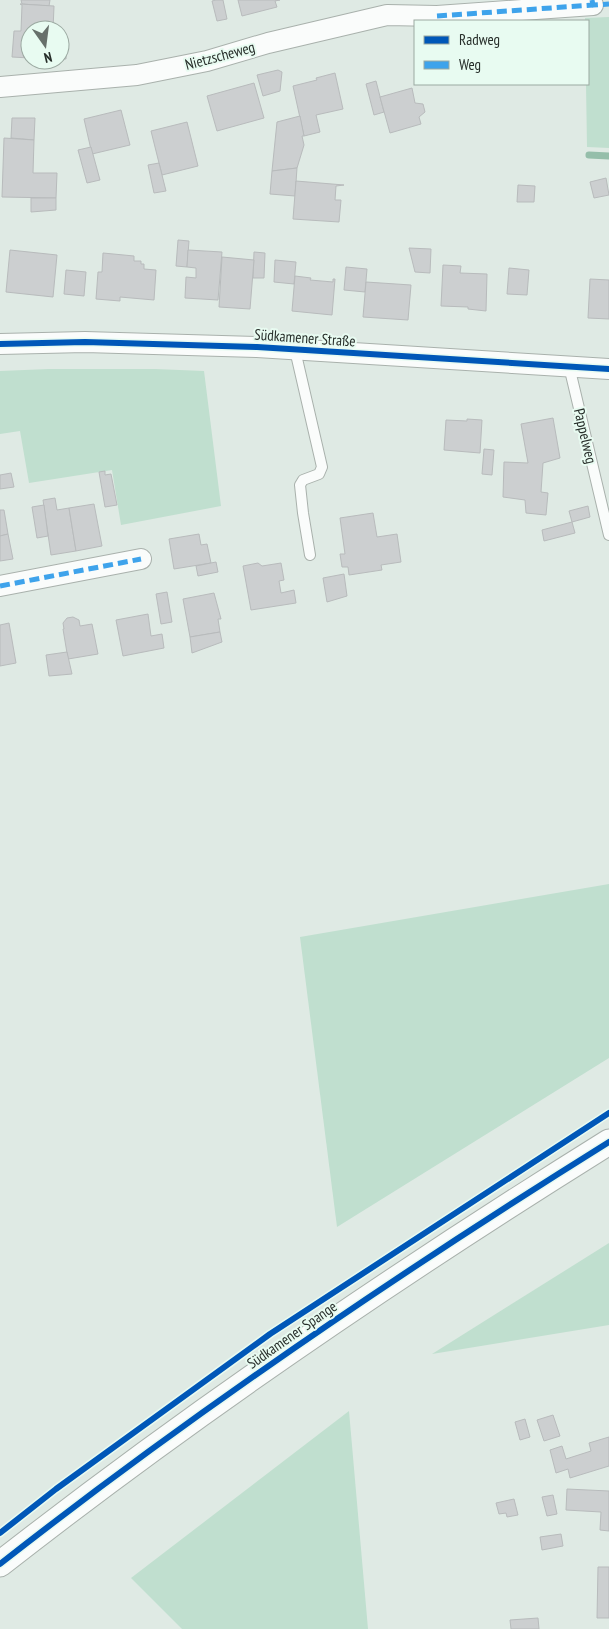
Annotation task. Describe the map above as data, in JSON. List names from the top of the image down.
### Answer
{
  "streets": {
    "street": ["Nietzscheweg", "Südkamener Straße", "Südkamener Spange"],
    "lane": ["Pappelweg"]
  },
  "crossings": [
    ["Südkamener Straße", "Pappelweg"]
  ],
  "legend": ["Radweg", "Weg"],
  "north": "bottom"
}
